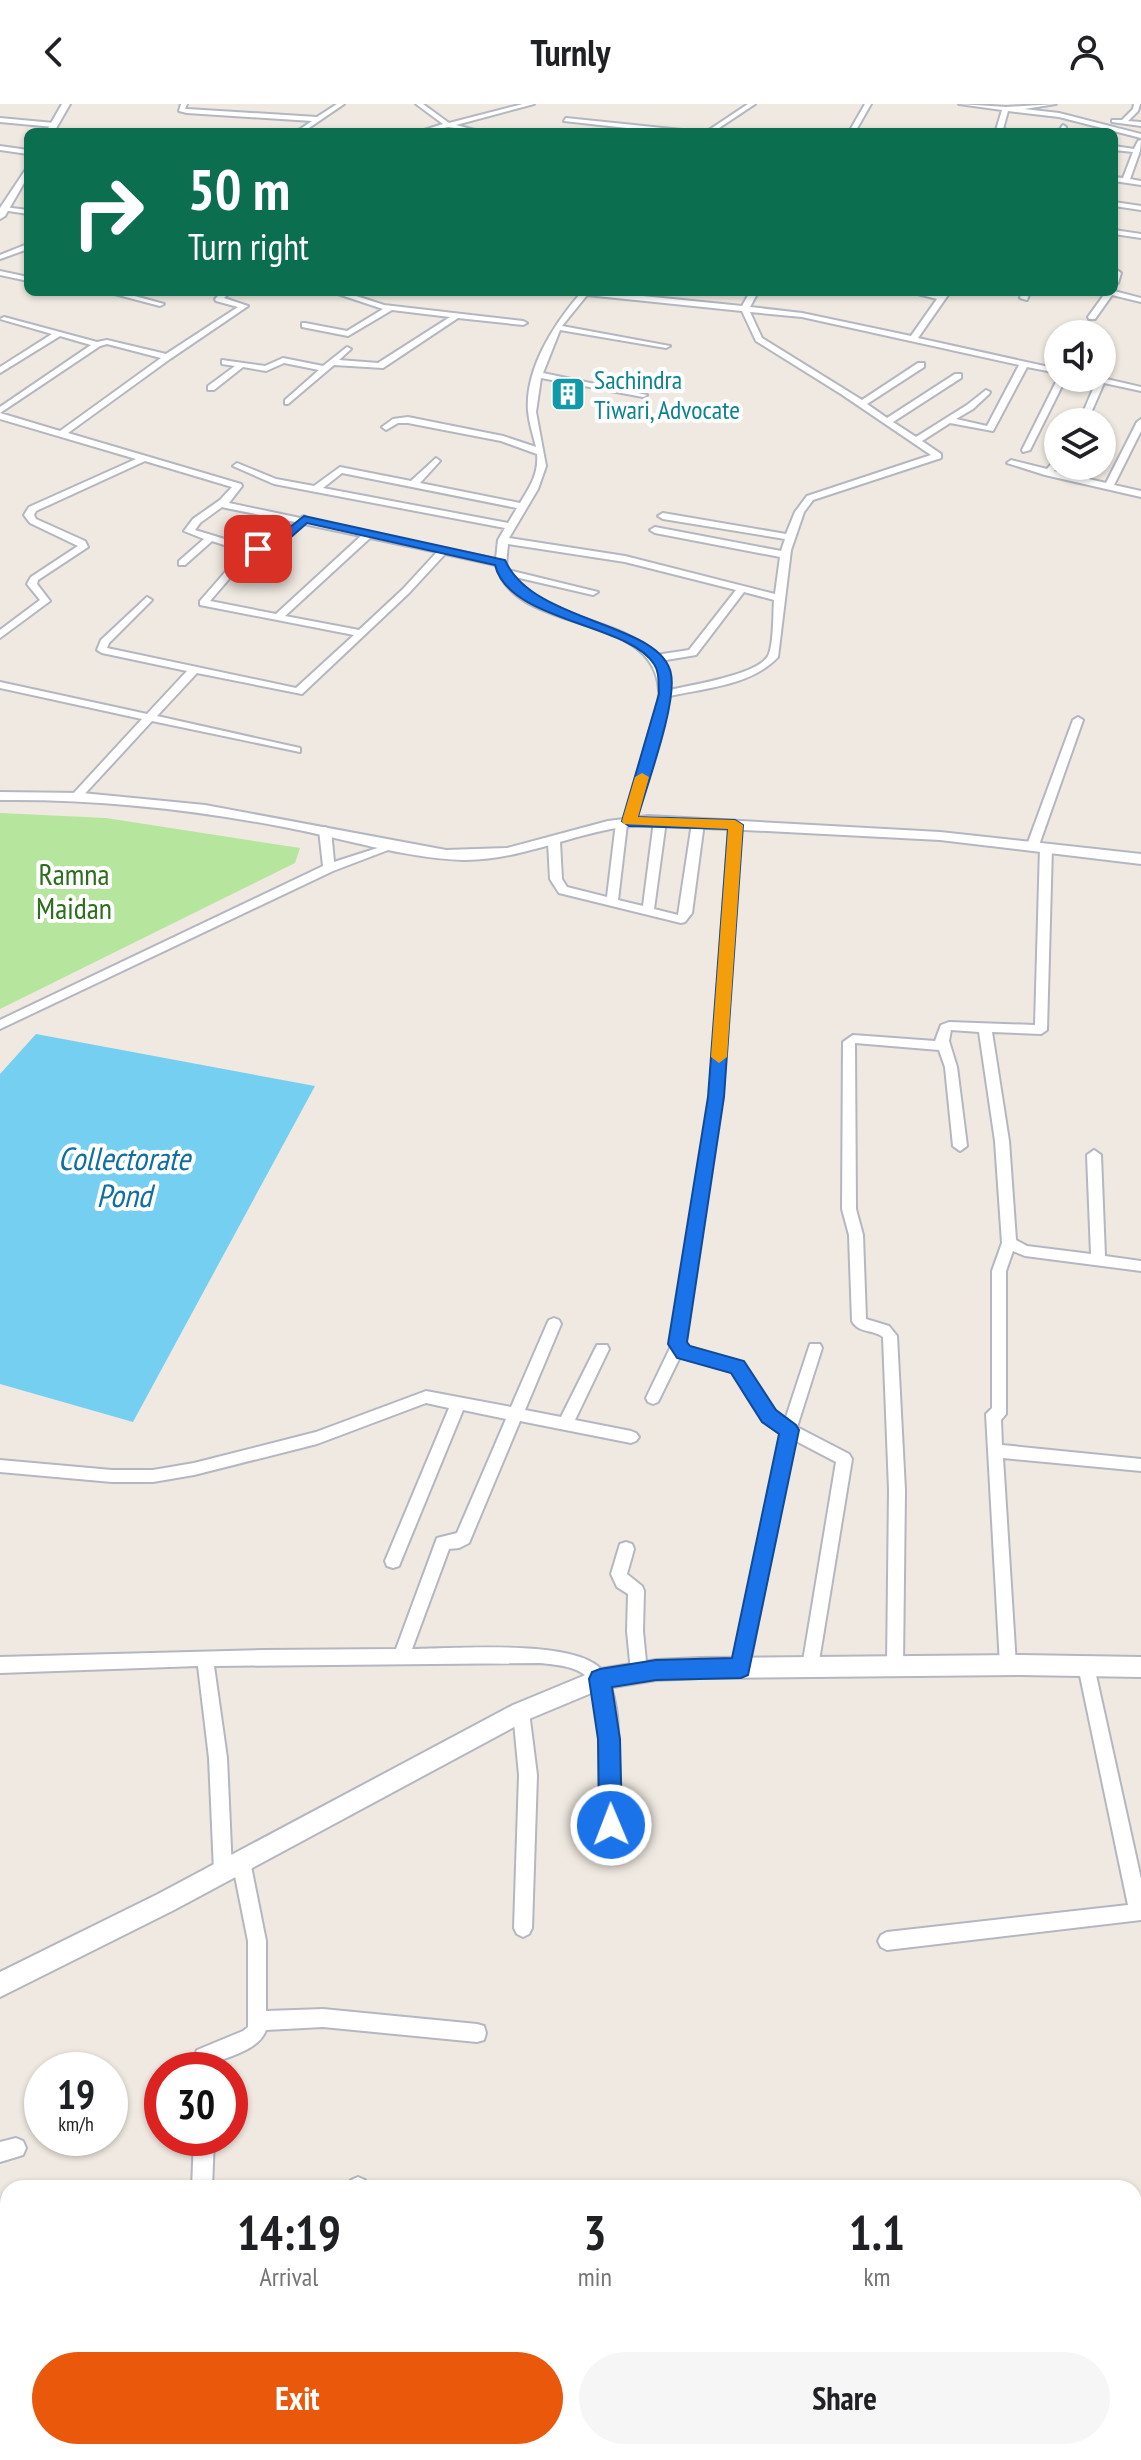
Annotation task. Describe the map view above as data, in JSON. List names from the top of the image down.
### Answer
{
  "water": ["Collectorate Pond"],
  "parks": ["Ramna Maidan"],
  "places": {
    "building": ["Sachindra Tiwari, Advocate"]
  },
  "page": {
    "header": "Turnly",
    "turn": ["50 m", "Turn right"],
    "speed": "19 km/h",
    "limit": "30",
    "eta": [
      "14:19",
      "Arrival",
      "3",
      "min",
      "1.1",
      "km"
    ],
    "buttons": ["Exit", "Share"]
  }
}
